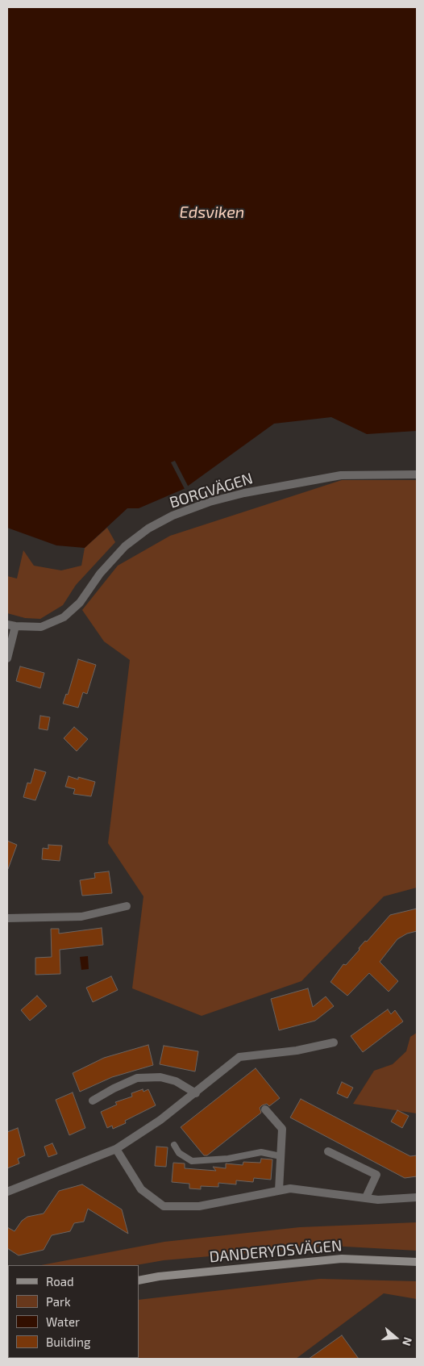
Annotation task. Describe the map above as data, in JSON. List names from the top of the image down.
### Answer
{
  "streets": {
    "main road": ["DANDERYDSVÄGEN"],
    "street": ["BORGVÄGEN"]
  },
  "water": ["Edsviken"],
  "legend": [
    "Road",
    "Park",
    "Water",
    "Building"
  ],
  "north": "right"
}
